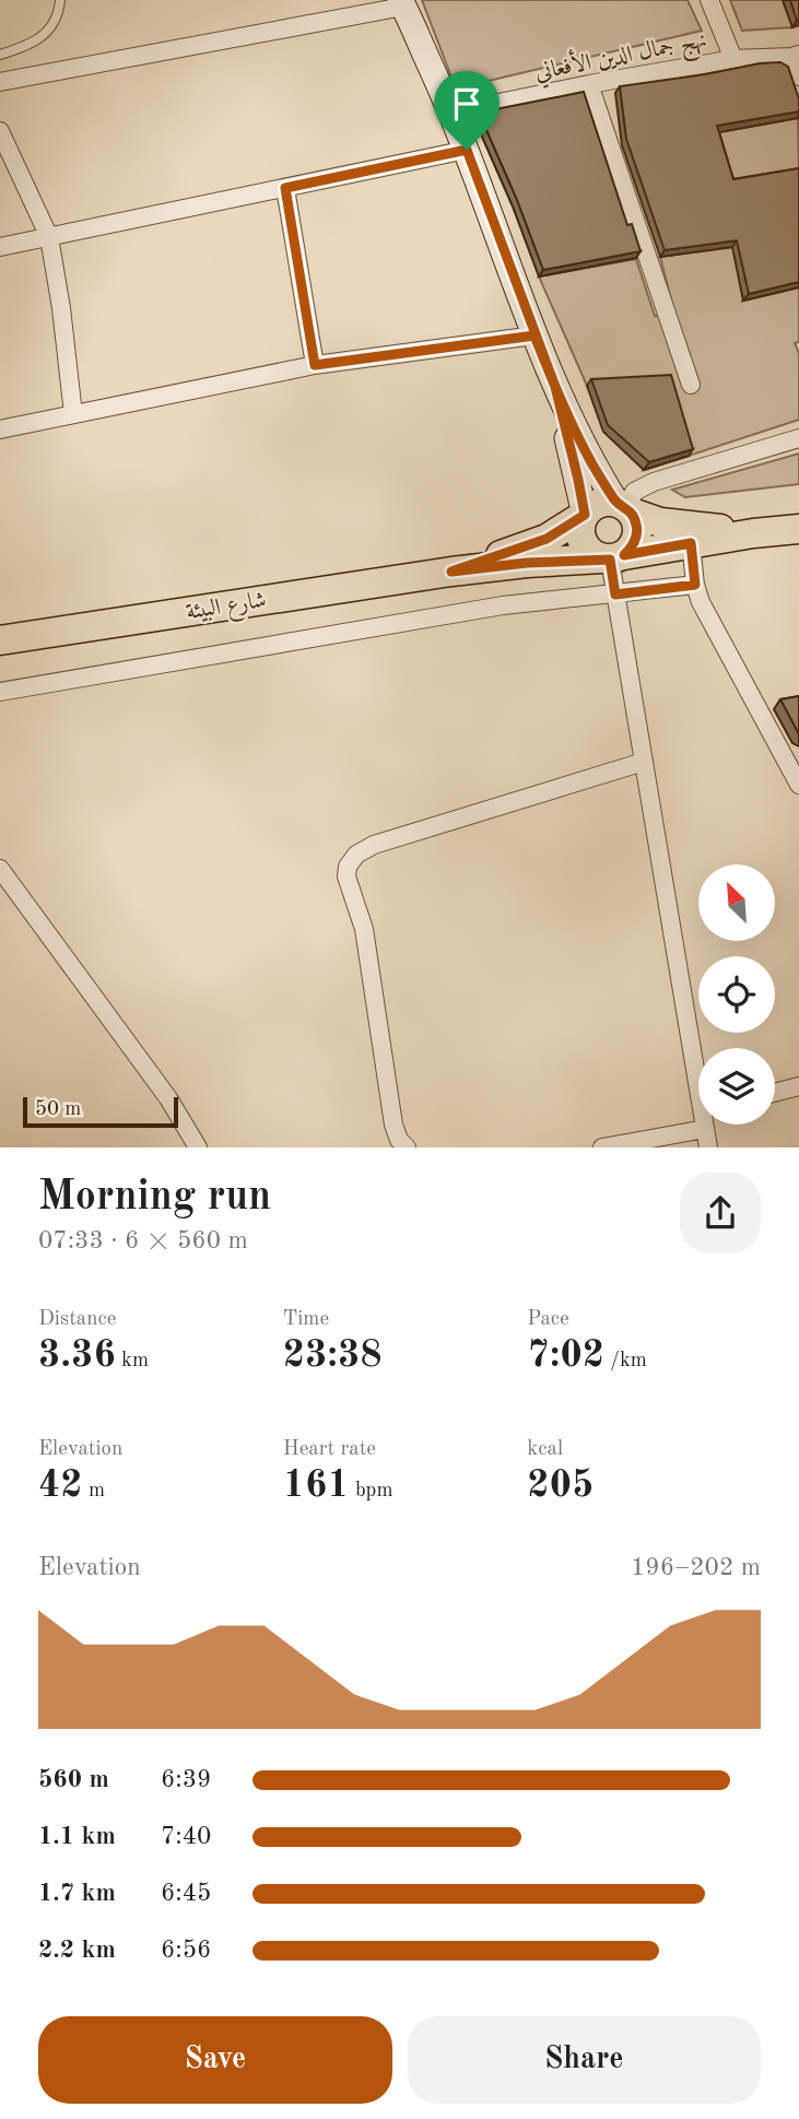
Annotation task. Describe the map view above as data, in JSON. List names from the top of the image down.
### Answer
{
  "streets": {
    "main road": ["شارع البيئة"],
    "street": ["نهج جمال الدين الأفعاني"]
  },
  "scale_bar": "50 m",
  "north": "top left",
  "page": {
    "scale": "50 m",
    "heading": ["Morning run", "07:33 · 6 × 560 m"],
    "stats": [
      ["Distance", "3.36 km"],
      ["Time", "23:38"],
      ["Pace", "7:02 /km"],
      ["Elevation", "42 m"],
      ["Heart rate", "161 bpm"],
      ["kcal", "205"]
    ],
    "chart": ["Elevation", "196–202 m"],
    "list": [
      {
        "name": "560 m",
        "note": "6:39"
      },
      {
        "name": "1.1 km",
        "note": "7:40"
      },
      {
        "name": "1.7 km",
        "note": "6:45"
      },
      {
        "name": "2.2 km",
        "note": "6:56"
      }
    ],
    "buttons": ["Save", "Share"]
  }
}
